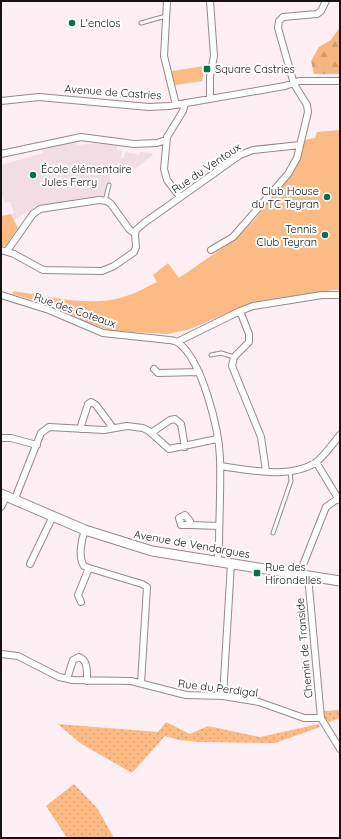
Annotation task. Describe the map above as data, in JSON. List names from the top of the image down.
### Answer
{
  "streets": {
    "street": [
      "Avenue de Castries",
      "Rue du Ventoux",
      "Rue des Coteaux",
      "Avenue de Vendargues",
      "Chemin de Transide",
      "Rue du Perdigal"
    ]
  },
  "crossings": [
    ["Avenue de Vendargues", "Chemin de Transide"],
    ["Chemin de Transide", "Rue du Perdigal"]
  ],
  "places": {
    "other": [
      "L'enclos",
      "École élémentaire Jules Ferry",
      "Club House du TC Teyran",
      "Tennis Club Teyran"
    ],
    "transit": ["Square Castries", "Rue des Hirondelles"]
  }
}
